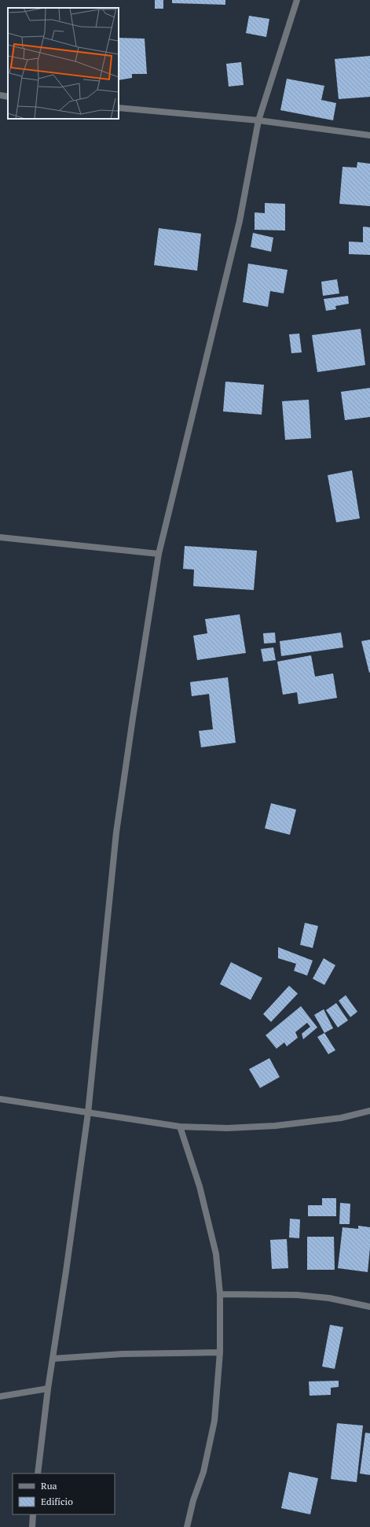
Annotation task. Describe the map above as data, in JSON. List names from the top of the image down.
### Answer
{
  "legend": ["Rua", "Edifício"]
}
